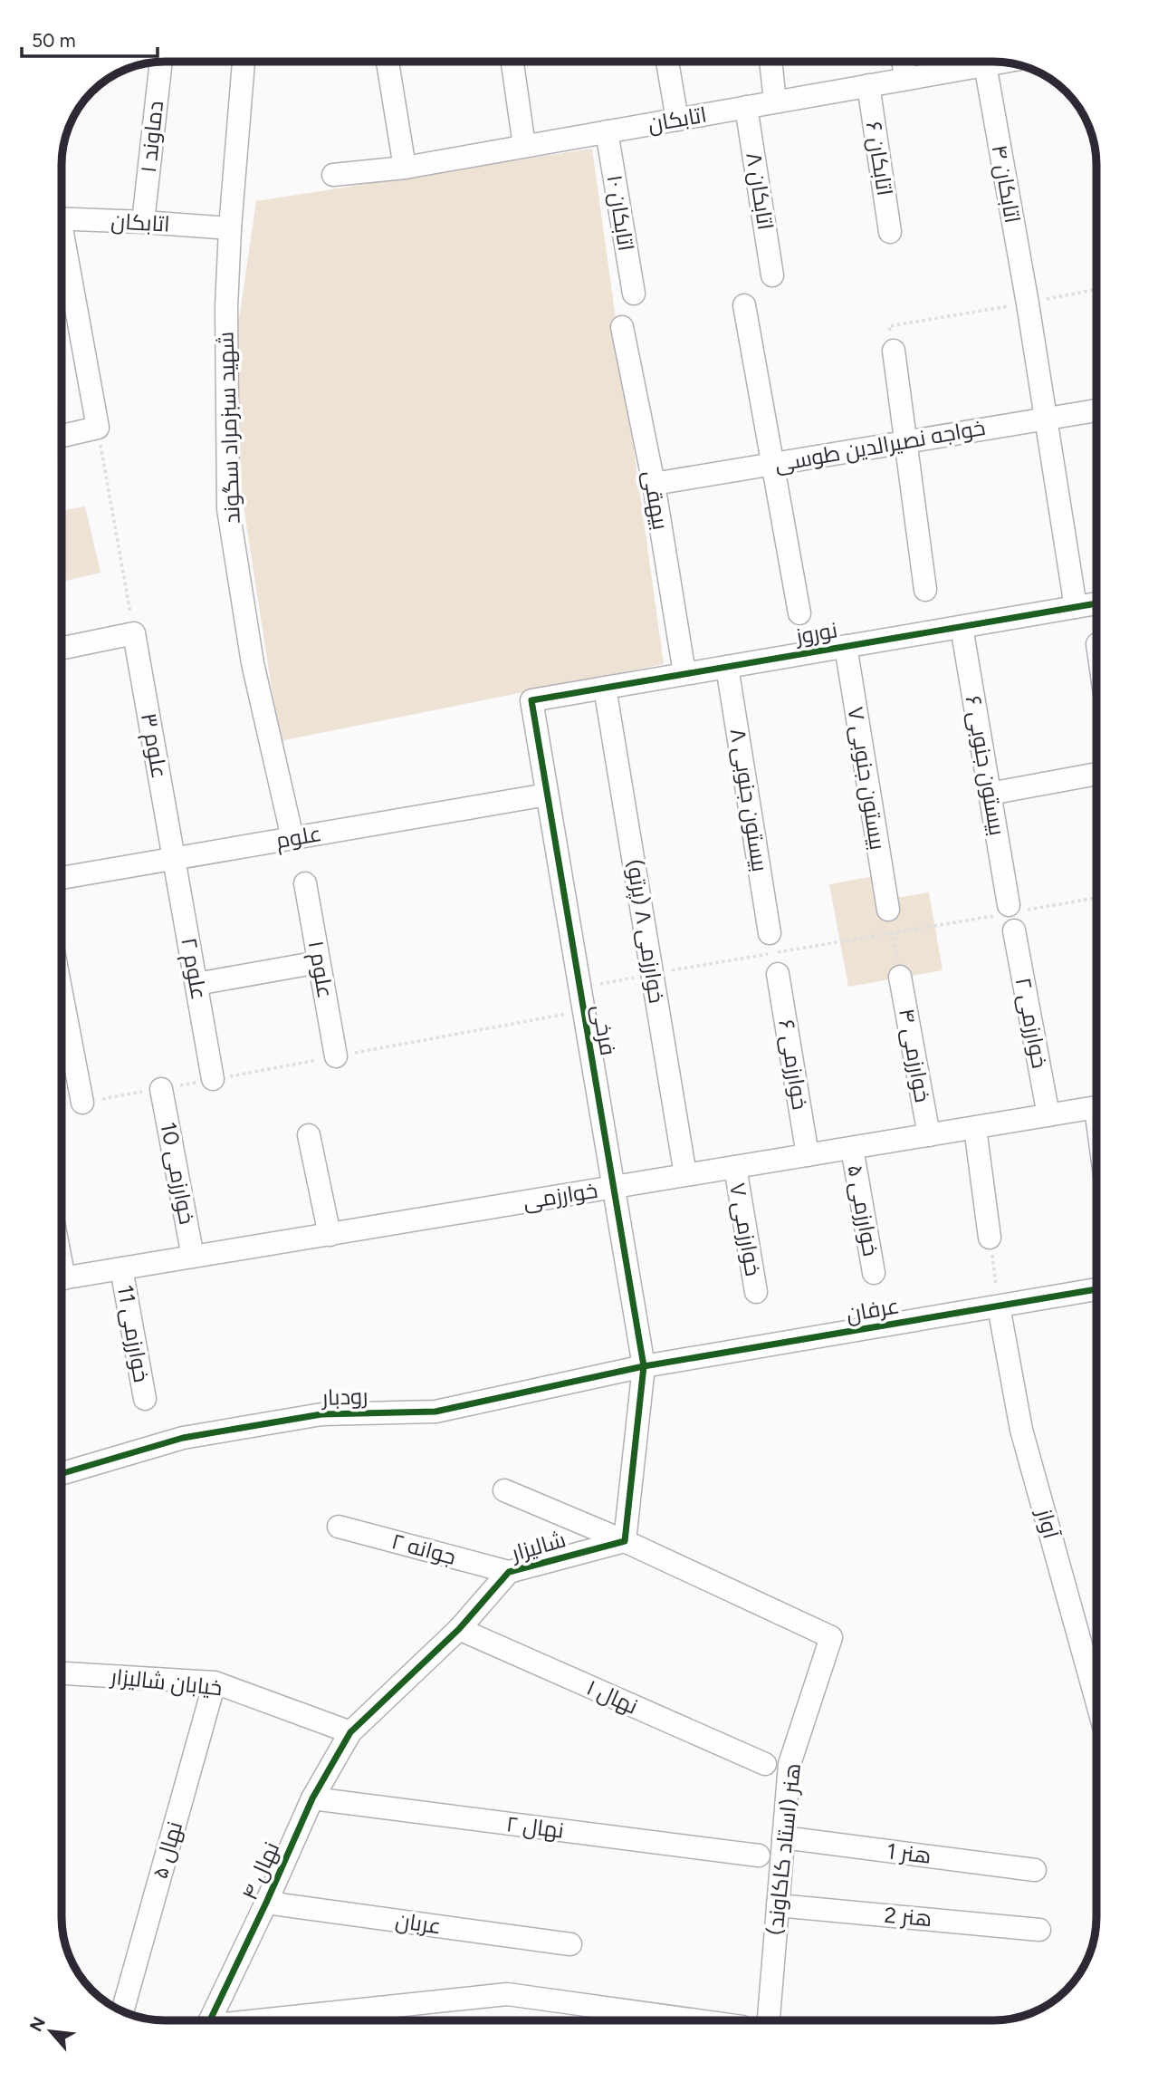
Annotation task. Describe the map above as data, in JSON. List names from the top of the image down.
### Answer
{
  "streets": {
    "street": [
      "اتابکان",
      "دماوند ۱",
      "اتابکان ۶",
      "اتابکان ۴",
      "اتابکان ۸",
      "اتابکان ۱۰",
      "شهید سبزمراد سگوند",
      "خواجه نصیرالدین طوسی",
      "بیهقی",
      "نوروز",
      "علوم ۳",
      "بیستون جنوبی ۶",
      "بیستون جنوبی ۷",
      "بیستون جنوبی ۸",
      "علوم",
      "خوارزمی ۸ (پرتو)",
      "علوم ۲",
      "علوم ۱",
      "خوارزمی ۲",
      "فرخی",
      "خوارزمی ۴",
      "خوارزمی ۶",
      "خوارزمی 10",
      "خوارزمی",
      "خوارزمی ۵",
      "خوارزمی ۷",
      "عرفان",
      "خوارزمی 11",
      "رودبار",
      "آواز",
      "شالیزار",
      "جوانه ۲",
      "خیابان شالیزار",
      "نهال ۱",
      "نهال ۲",
      "هنر (استاد کاکاوند)",
      "نهال ۵",
      "هنر 1",
      "نهال ۴",
      "هنر 2",
      "عربان"
    ]
  },
  "crossings": [
    ["اتابکان", "دماوند ۱"],
    ["اتابکان", "اتابکان ۶"],
    ["اتابکان", "اتابکان ۴"],
    ["اتابکان", "اتابکان ۸"],
    ["اتابکان", "اتابکان ۱۰"],
    ["اتابکان", "شهید سبزمراد سگوند"],
    ["اتابکان ۴", "خواجه نصیرالدین طوسی"],
    ["اتابکان ۴", "نوروز"],
    ["شهید سبزمراد سگوند", "علوم"],
    ["خواجه نصیرالدین طوسی", "بیهقی"],
    ["بیهقی", "نوروز"],
    ["نوروز", "بیستون جنوبی ۶"],
    ["نوروز", "بیستون جنوبی ۷"],
    ["نوروز", "بیستون جنوبی ۸"],
    ["نوروز", "خوارزمی ۸ (پرتو)"],
    ["نوروز", "فرخی"],
    ["علوم ۳", "علوم"],
    ["علوم ۳", "علوم ۲"],
    ["بیستون جنوبی ۶", "خوارزمی ۲"],
    ["علوم", "علوم ۲"],
    ["علوم", "فرخی"],
    ["خوارزمی ۸ (پرتو)", "خوارزمی"],
    ["خوارزمی ۲", "خوارزمی"],
    ["فرخی", "خوارزمی"],
    ["فرخی", "عرفان"],
    ["فرخی", "رودبار"],
    ["خوارزمی ۴", "خوارزمی"],
    ["خوارزمی ۶", "خوارزمی"],
    ["خوارزمی 10", "خوارزمی"],
    ["خوارزمی", "خوارزمی ۵"],
    ["خوارزمی", "خوارزمی ۷"],
    ["خوارزمی", "خوارزمی 11"],
    ["عرفان", "رودبار"],
    ["عرفان", "آواز"],
    ["شالیزار", "جوانه ۲"],
    ["شالیزار", "خیابان شالیزار"],
    ["شالیزار", "نهال ۱"],
    ["شالیزار", "هنر (استاد کاکاوند)"],
    ["شالیزار", "نهال ۴"],
    ["خیابان شالیزار", "نهال ۵"],
    ["خیابان شالیزار", "نهال ۴"],
    ["نهال ۲", "نهال ۴"],
    ["هنر (استاد کاکاوند)", "هنر 1"],
    ["هنر (استاد کاکاوند)", "هنر 2"],
    ["نهال ۴", "عربان"]
  ],
  "scale_bar": "50 m",
  "north": "top left"
}
